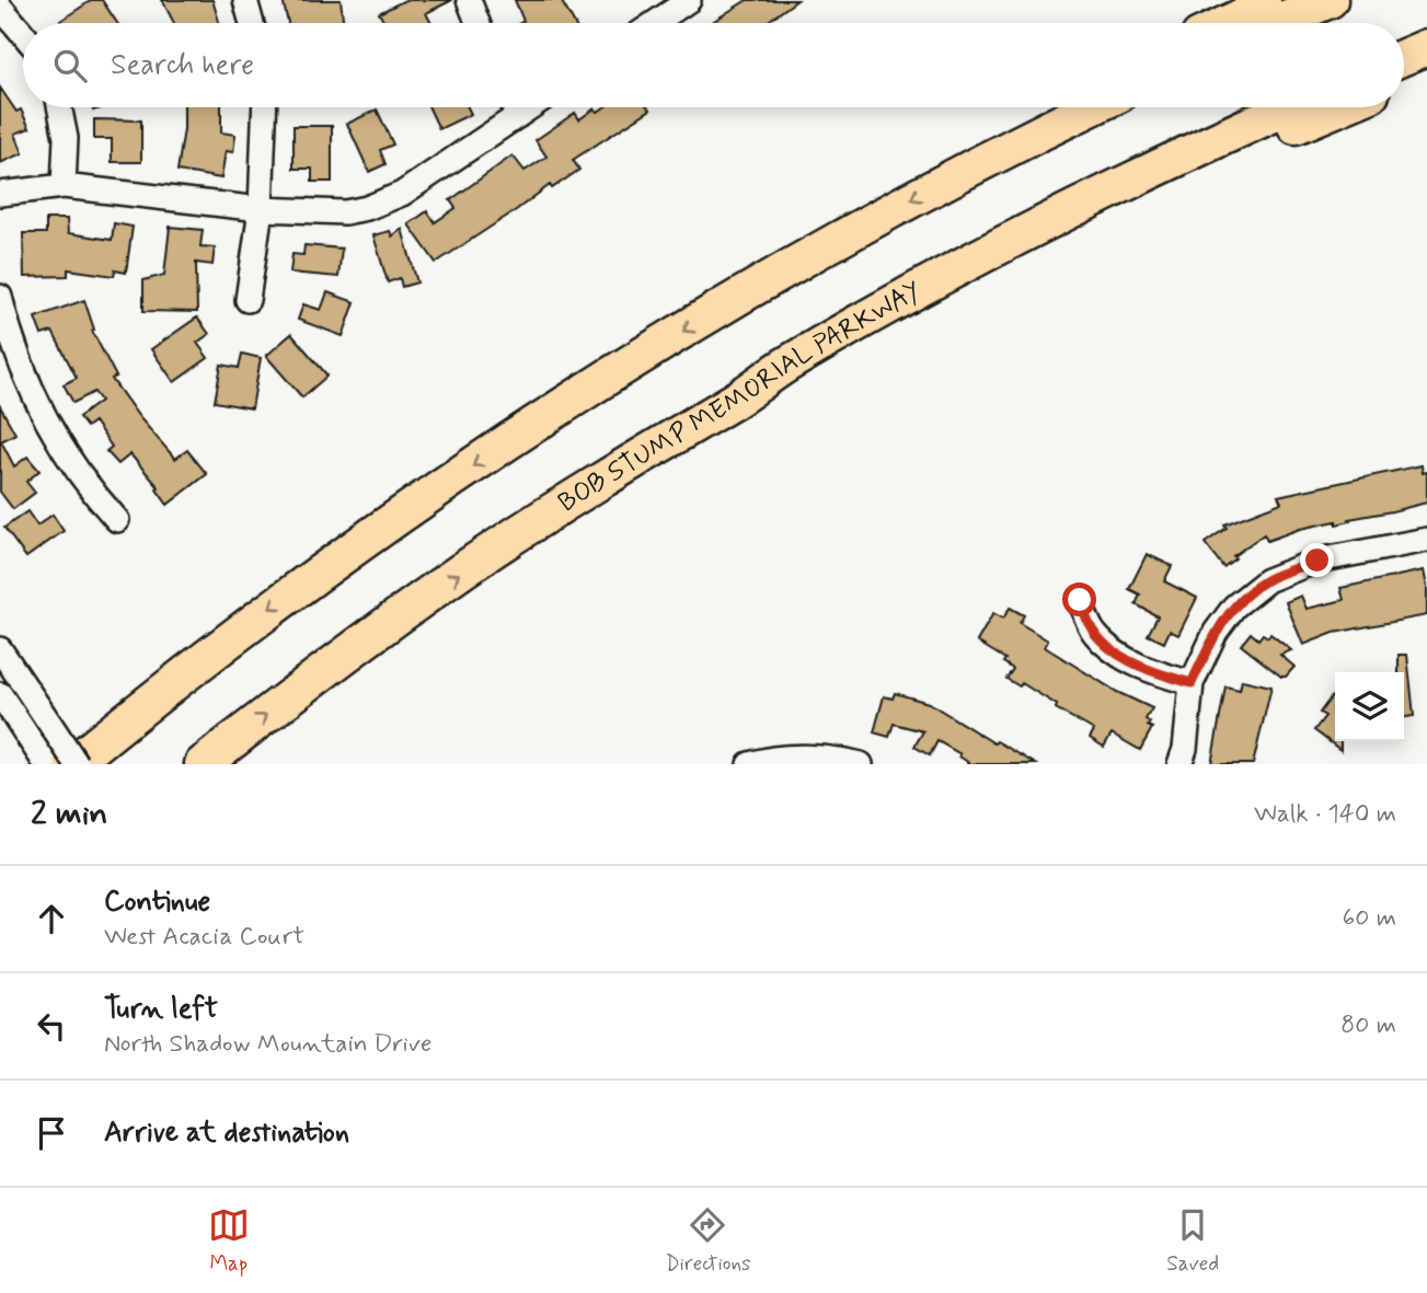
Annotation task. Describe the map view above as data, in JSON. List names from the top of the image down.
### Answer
{
  "streets": {
    "highway": ["BOB STUMP MEMORIAL PARKWAY"]
  },
  "page": {
    "search": "Search here",
    "heading": ["2 min", "Walk · 140 m"],
    "list": [
      ["Continue", "West Acacia Court", "60 m"],
      ["Turn left", "North Shadow Mountain Drive", "80 m"],
      "Arrive at destination"
    ],
    "nav": ["Map", "Directions", "Saved"]
  }
}
